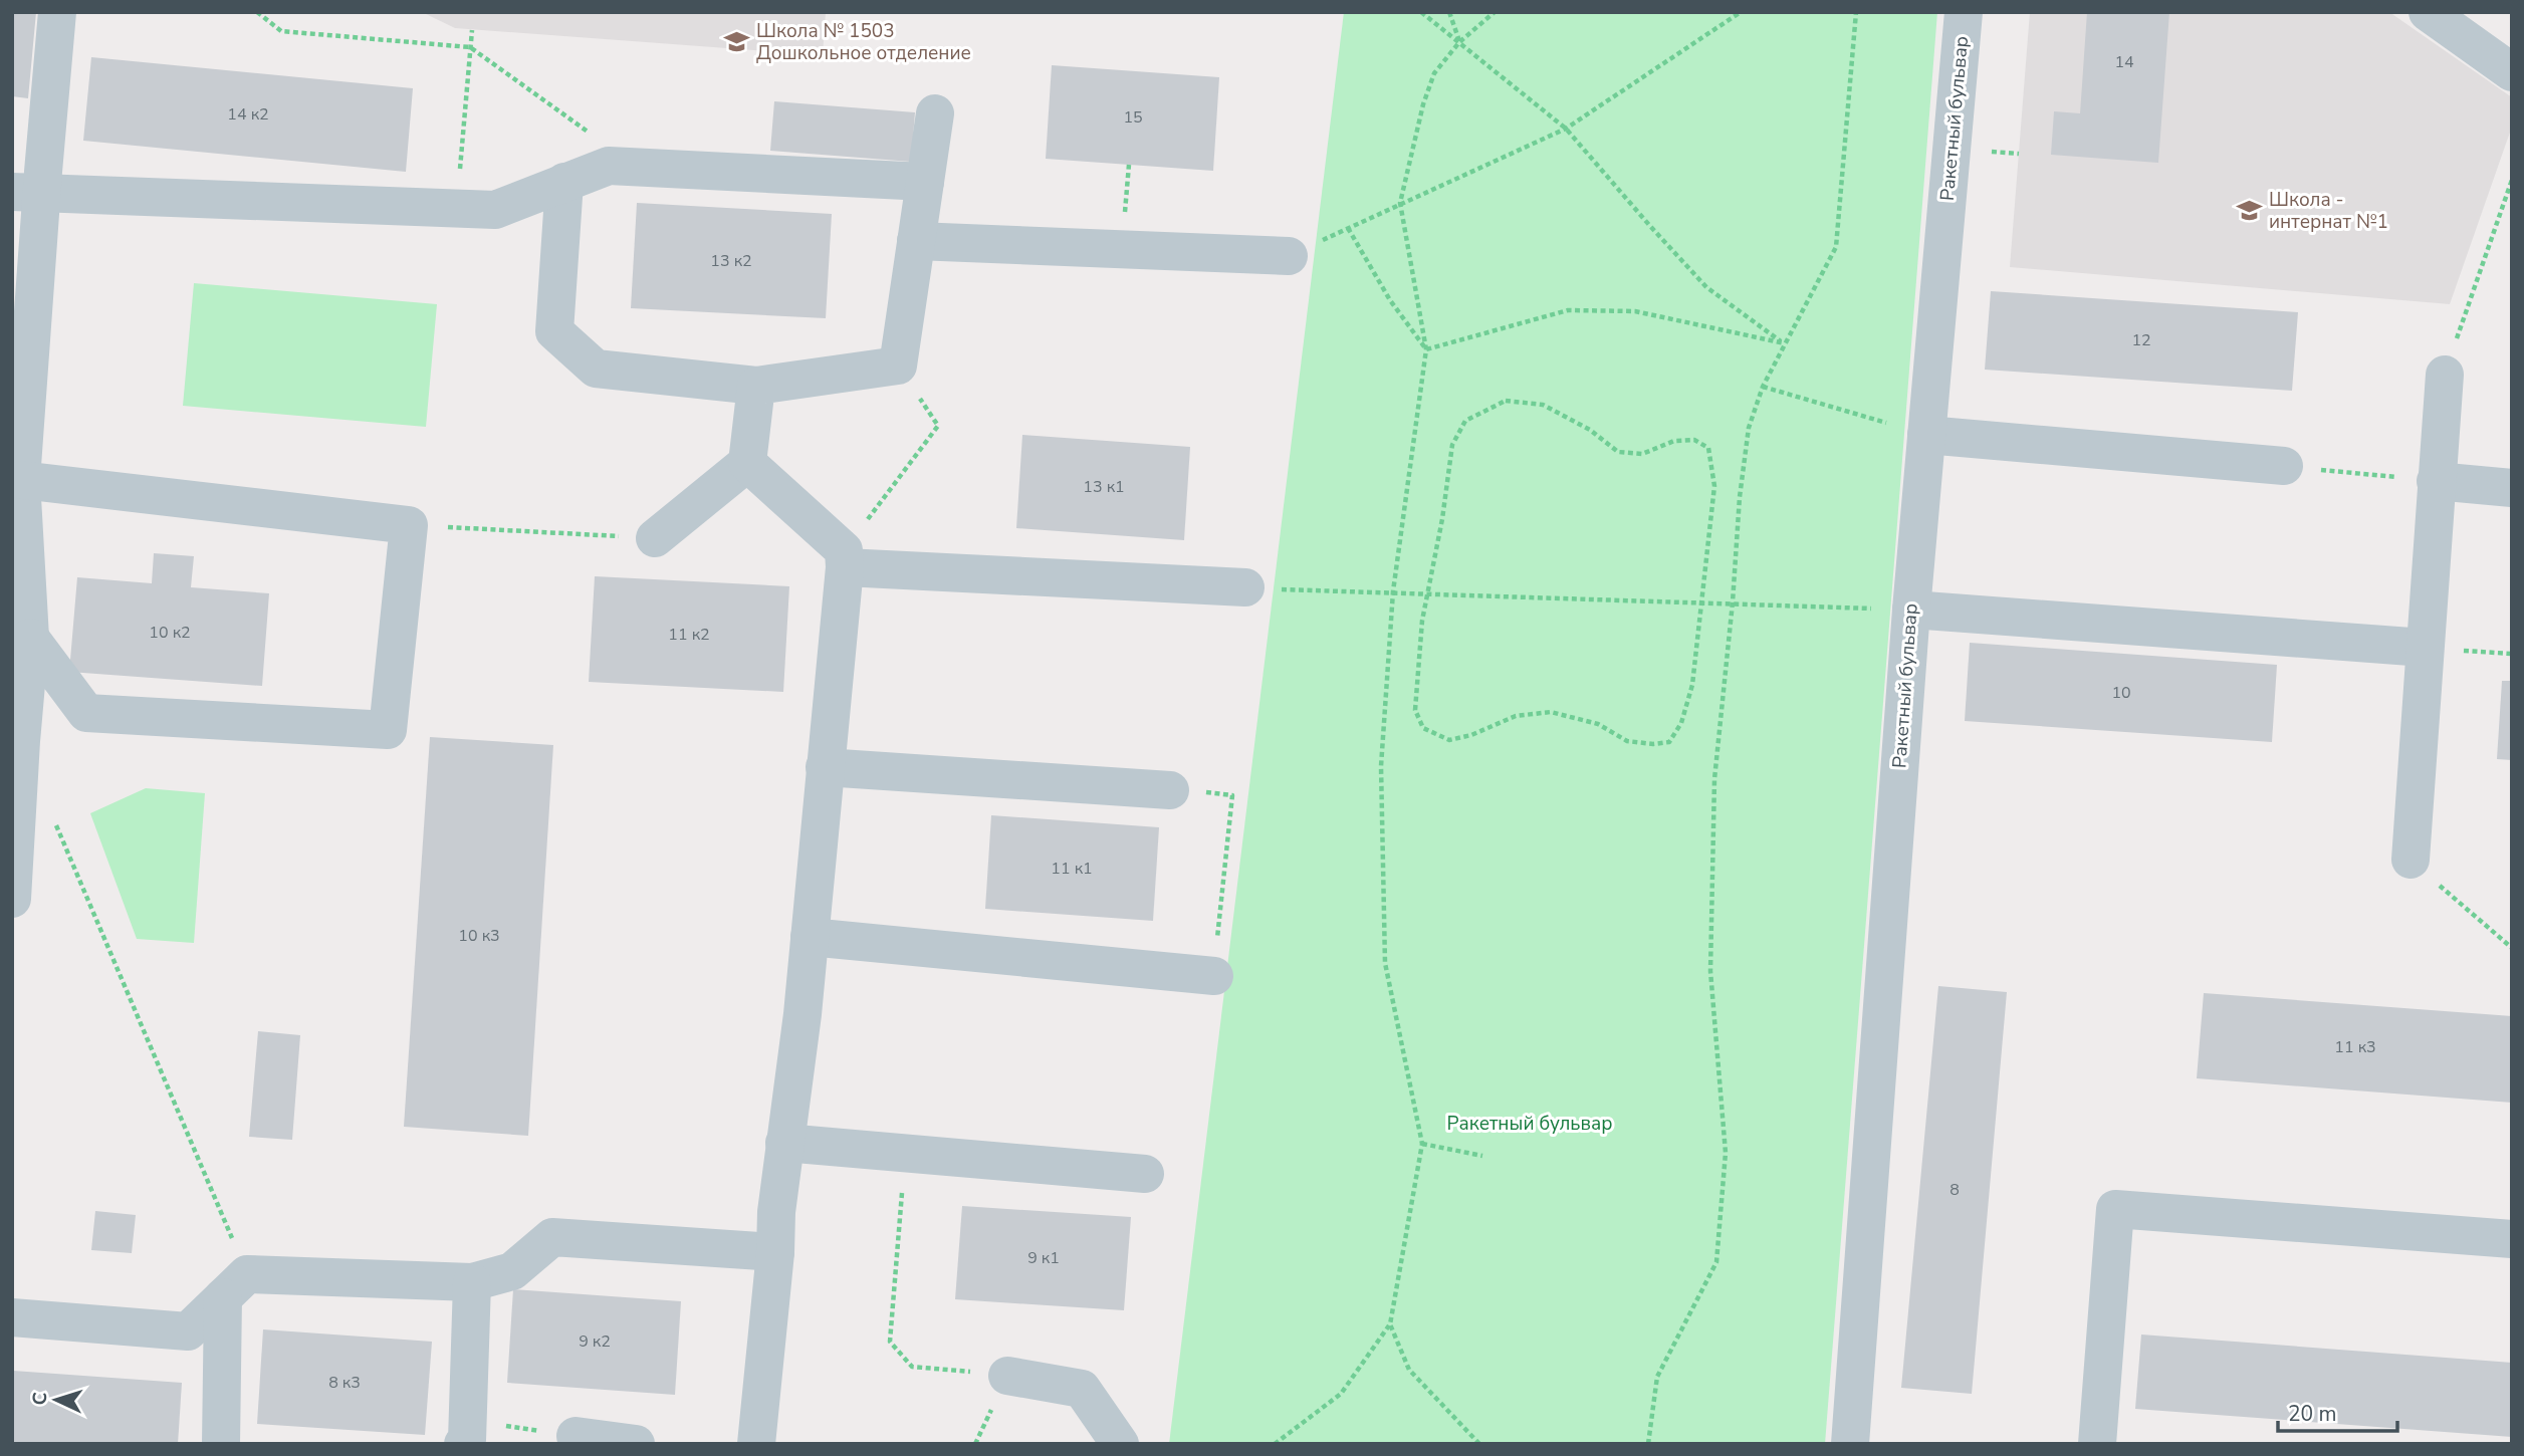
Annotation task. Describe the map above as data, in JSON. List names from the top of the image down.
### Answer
{
  "streets": {
    "street": ["Ракетный бульвар"]
  },
  "parks": ["Ракетный бульвар"],
  "places": {
    "school or university": ["Школа № 1503 Дошкольное отделение", "Школа - интернат №1"]
  },
  "house_numbers": [
    "14",
    "14 к2",
    "15",
    "13 к2",
    "12",
    "13 к1",
    "10 к2",
    "11 к2",
    "10",
    "11 к1",
    "10 к3",
    "11 к3",
    "8",
    "9 к1",
    "9 к2",
    "8 к3"
  ],
  "scale_bar": "20 m",
  "north": "left"
}
